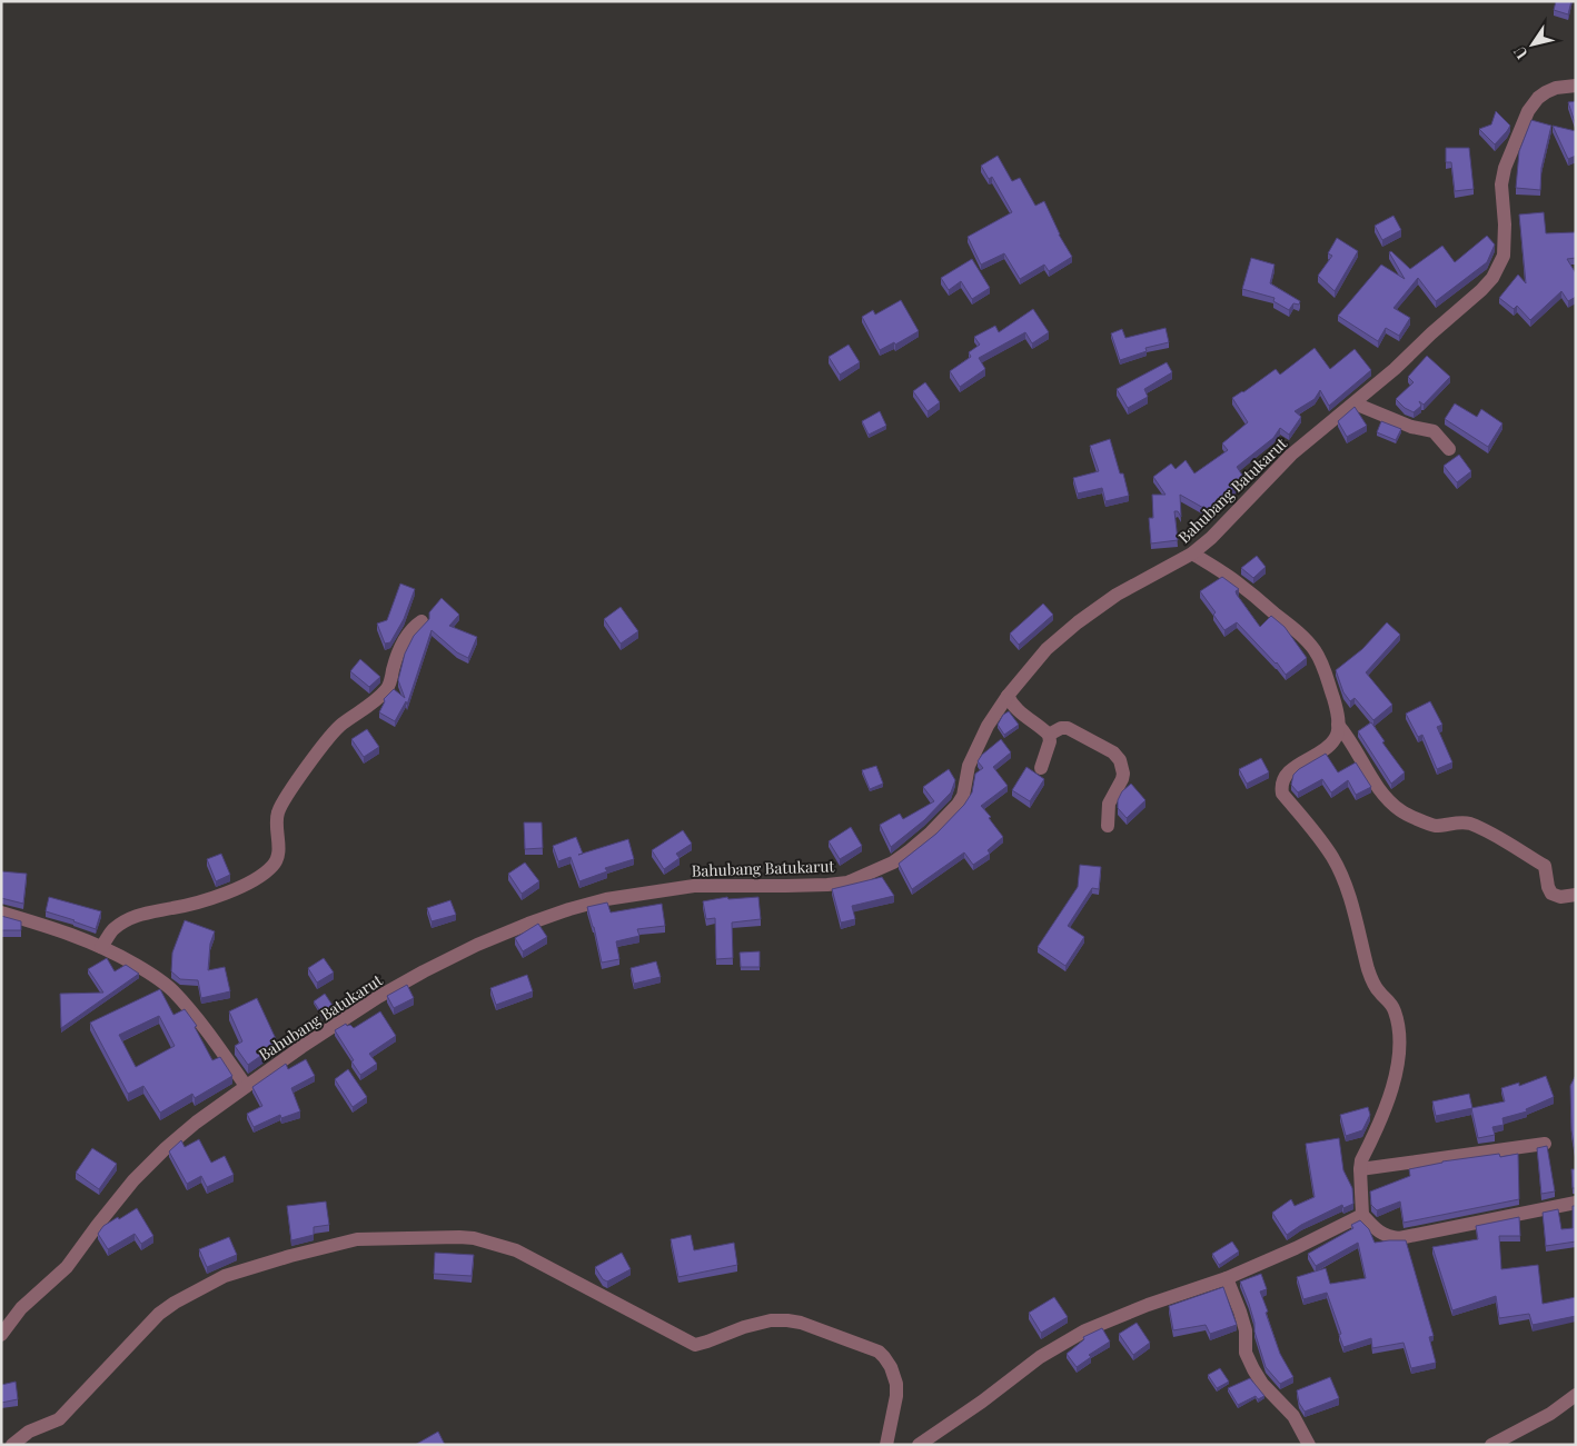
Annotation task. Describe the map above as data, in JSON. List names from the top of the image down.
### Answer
{
  "streets": {
    "street": ["Bahubang Batukarut"]
  },
  "north": "bottom left"
}
